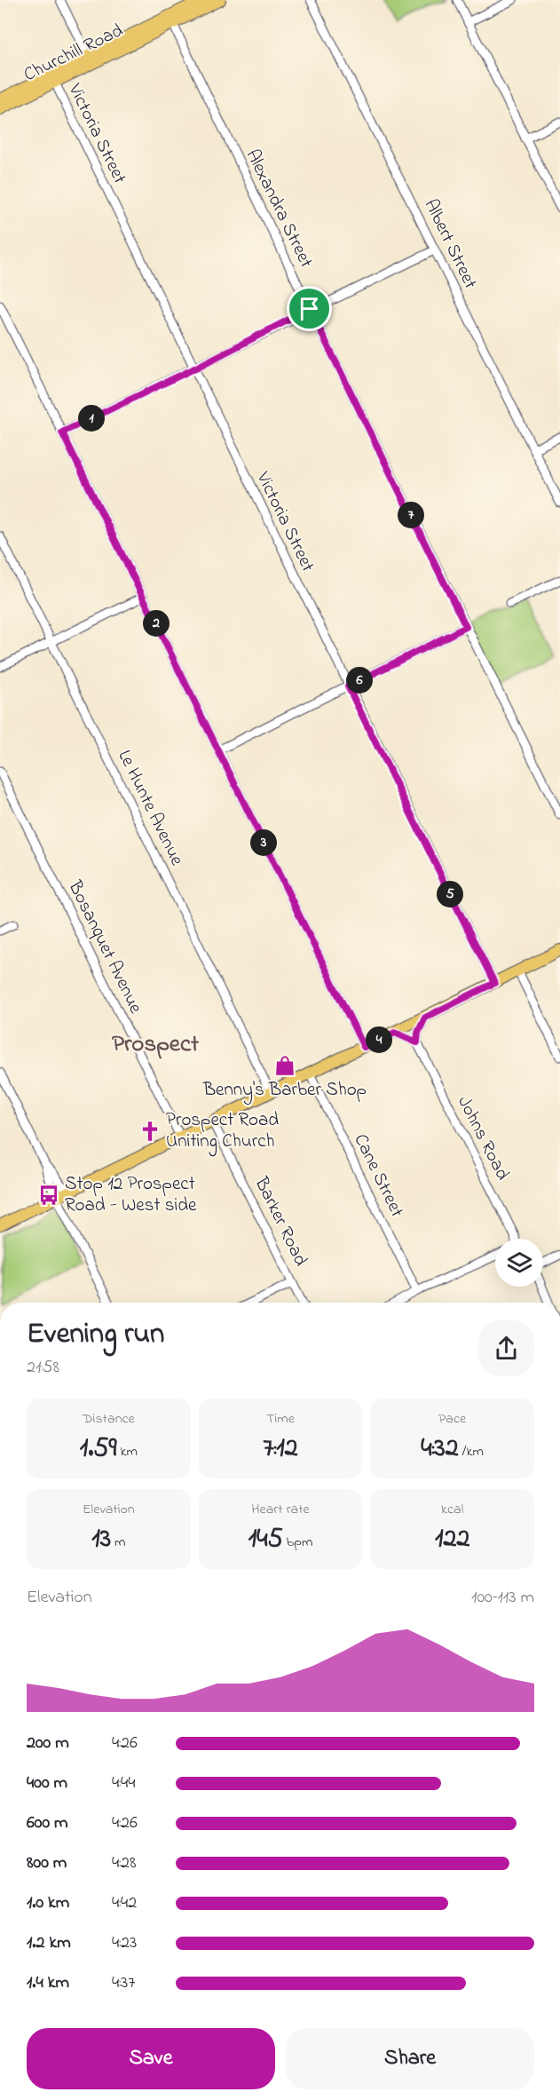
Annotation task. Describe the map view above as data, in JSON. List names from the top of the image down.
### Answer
{
  "streets": {
    "main road": ["Churchill Road"],
    "street": [
      "Victoria Street",
      "Alexandra Street",
      "Albert Street",
      "Le Hunte Avenue",
      "Bosanquet Avenue",
      "Johns Road",
      "Cane Street",
      "Barker Road"
    ]
  },
  "crossings": [
    ["Churchill Road", "Victoria Street"],
    ["Churchill Road", "Alexandra Street"]
  ],
  "districts": ["Prospect"],
  "places": {
    "shop": ["Benny's Barber Shop"],
    "church": ["Prospect Road Uniting Church"],
    "bus stop": ["Stop 12 Prospect Road - West side"]
  },
  "page": {
    "pins": [
      "1",
      "7",
      "2",
      "6",
      "3",
      "5",
      "4"
    ],
    "heading": ["Evening run", "21:58"],
    "stats": [
      ["Distance", "1.59 km"],
      ["Time", "7:12"],
      ["Pace", "4:32 /km"],
      ["Elevation", "13 m"],
      ["Heart rate", "145 bpm"],
      ["kcal", "122"]
    ],
    "chart": ["Elevation", "100–113 m"],
    "list": [
      {
        "name": "200 m",
        "note": "4:26"
      },
      {
        "name": "400 m",
        "note": "4:44"
      },
      {
        "name": "600 m",
        "note": "4:26"
      },
      {
        "name": "800 m",
        "note": "4:28"
      },
      {
        "name": "1.0 km",
        "note": "4:42"
      },
      {
        "name": "1.2 km",
        "note": "4:23"
      },
      {
        "name": "1.4 km",
        "note": "4:37"
      }
    ],
    "buttons": ["Save", "Share"]
  }
}
